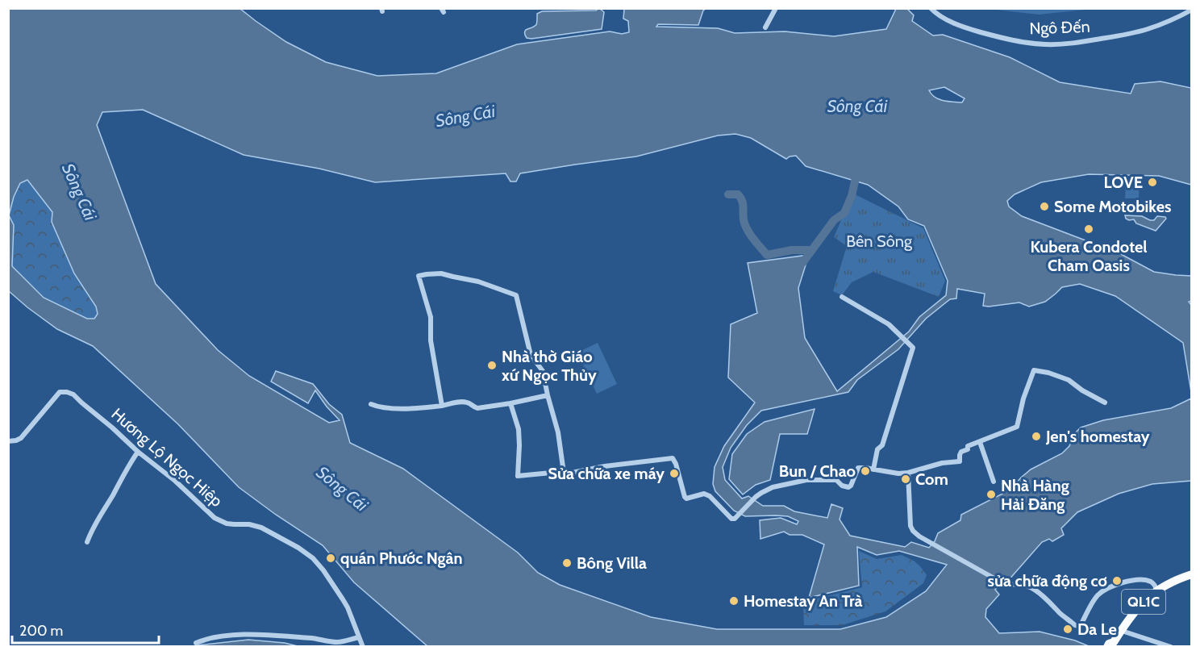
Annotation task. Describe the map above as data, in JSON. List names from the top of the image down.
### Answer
{
  "streets": {
    "main road": ["QL1C"],
    "street": ["Ngô Đến", "Hương Lộ Ngọc Hiệp"]
  },
  "water": ["Sông Cái"],
  "parks": ["Bên Sông"],
  "places": [
    "LOVE",
    "Some Motobikes",
    "Kubera Condotel Cham Oasis",
    "Nhà thờ Giáo xứ Ngọc Thủy",
    "Jen's homestay",
    "Bun / Chao",
    "Sửa chữa xe máy",
    "Com",
    "Nhà Hàng Hải Đăng",
    "quán Phước Ngân",
    "Bông Villa",
    "sửa chữa động cơ",
    "Homestay An Trà",
    "Da Le"
  ],
  "scale_bar": "200 m"
}
